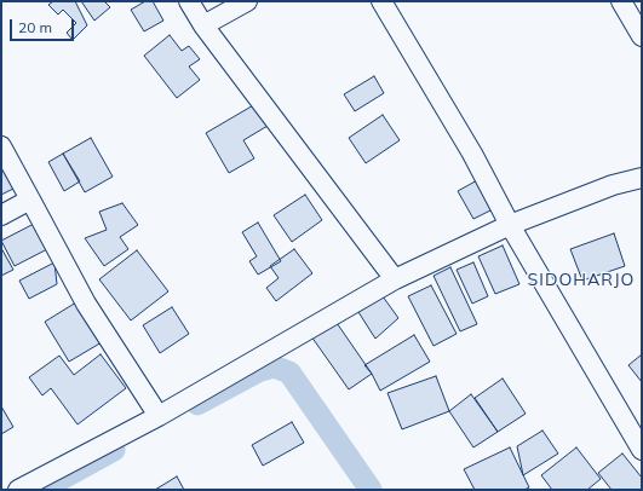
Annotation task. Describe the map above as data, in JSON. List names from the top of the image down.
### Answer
{
  "districts": ["SIDOHARJO"],
  "scale_bar": "20 m"
}
